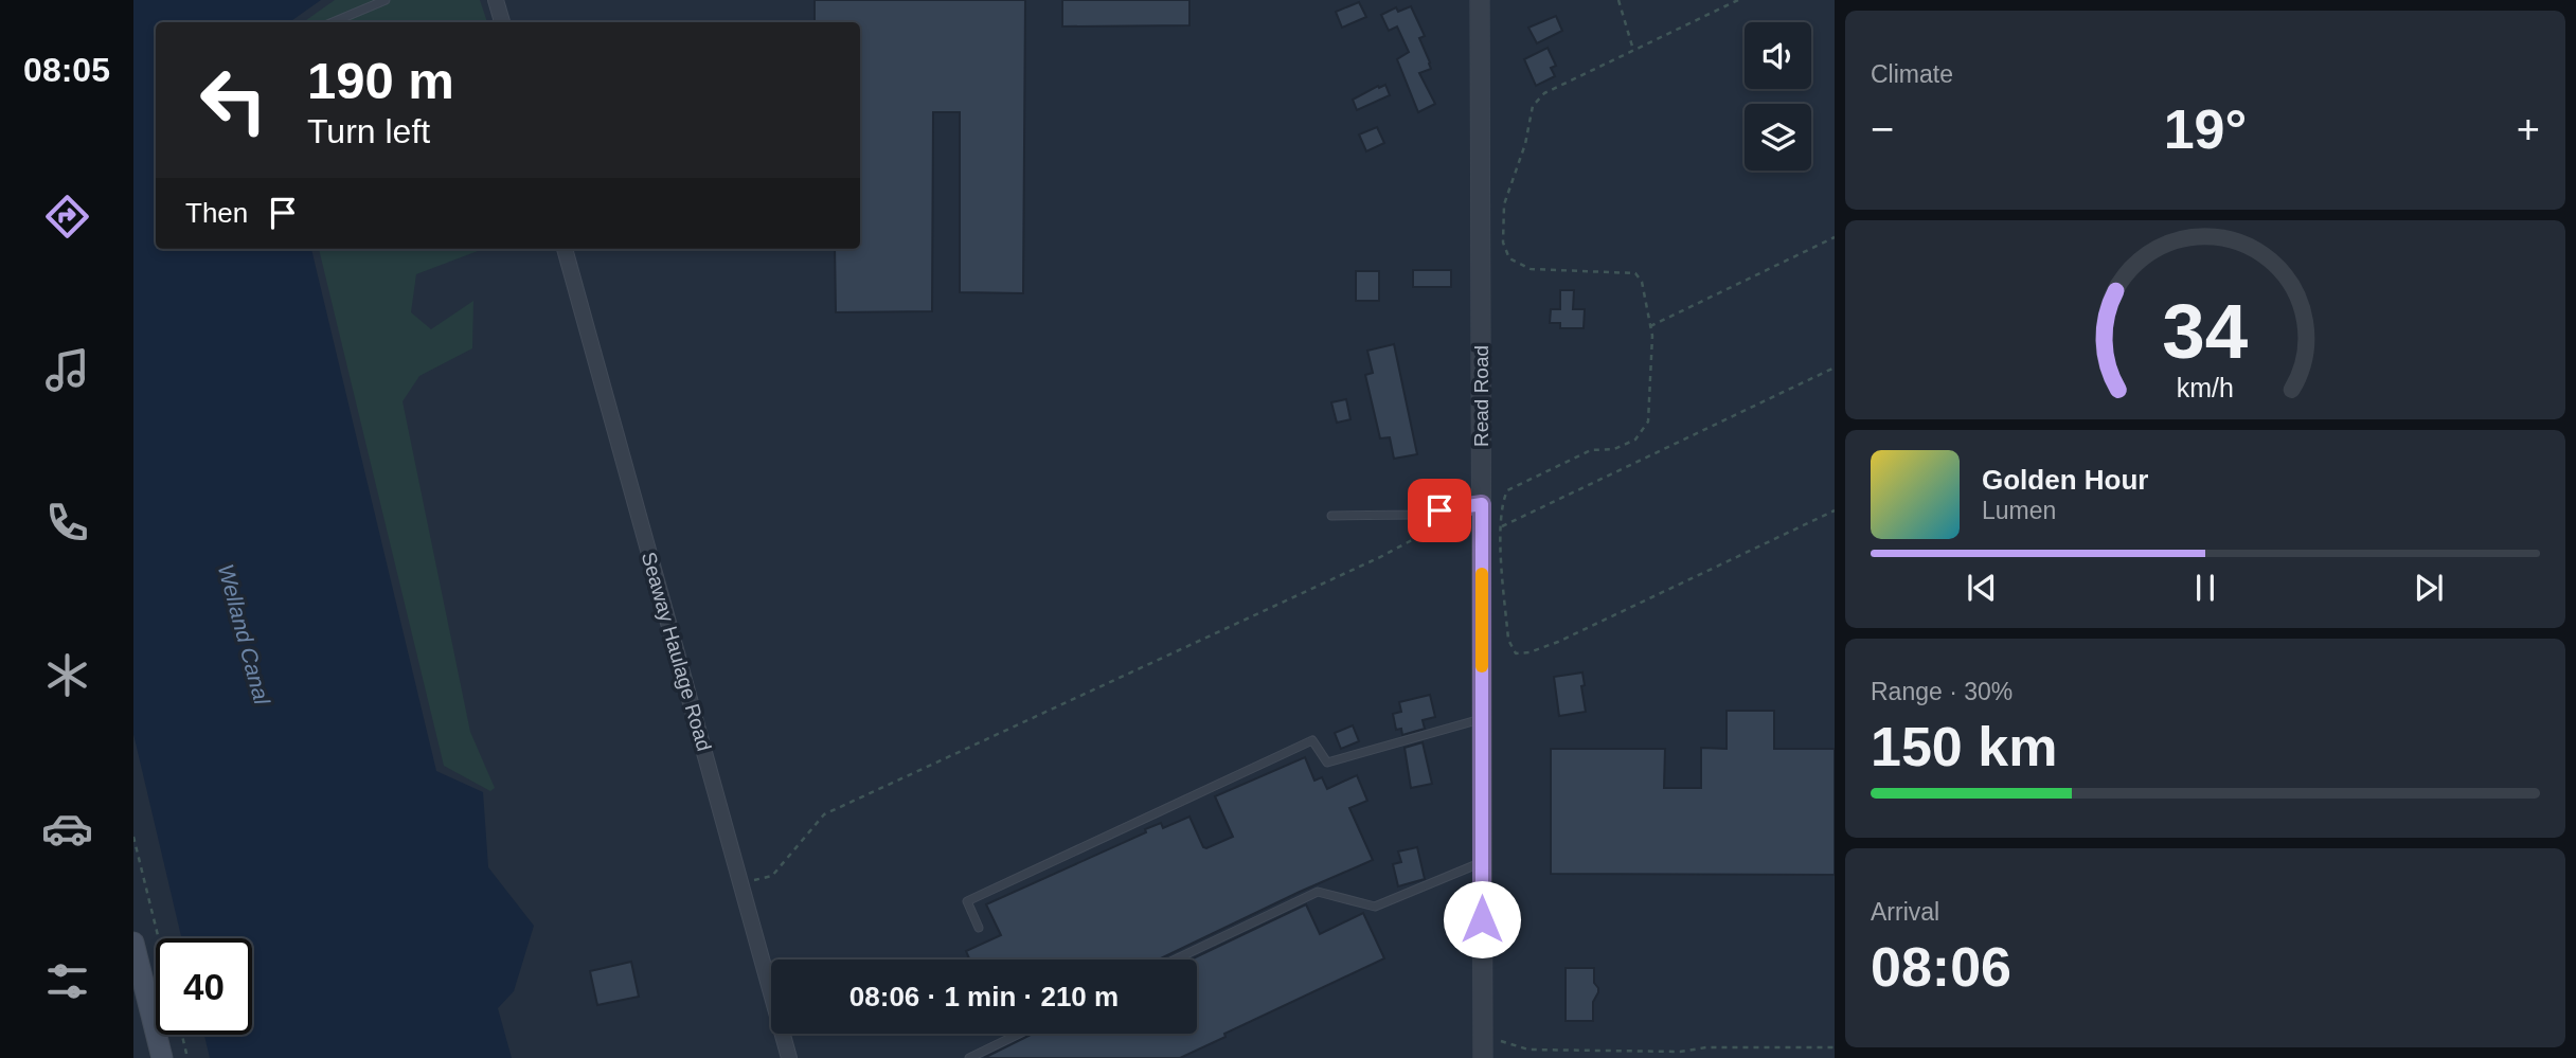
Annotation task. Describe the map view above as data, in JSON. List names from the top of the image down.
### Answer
{
  "streets": {
    "street": ["Read Road", "Seaway Haulage Road"]
  },
  "water": ["Welland Canal"],
  "page": {
    "tabs": "08:05",
    "tile": [
      "Climate",
      ["Range · 30%", "150 km"],
      ["Arrival", "08:06"]
    ],
    "turn": ["190 m", "Turn left"],
    "heat": ["−", "19°", "+"],
    "then": "Then",
    "song": ["Golden Hour", "Lumen"],
    "limit": "40",
    "trip": "08:06 · 1 min · 210 m",
    "gauge": ["34", "km/h"]
  }
}
